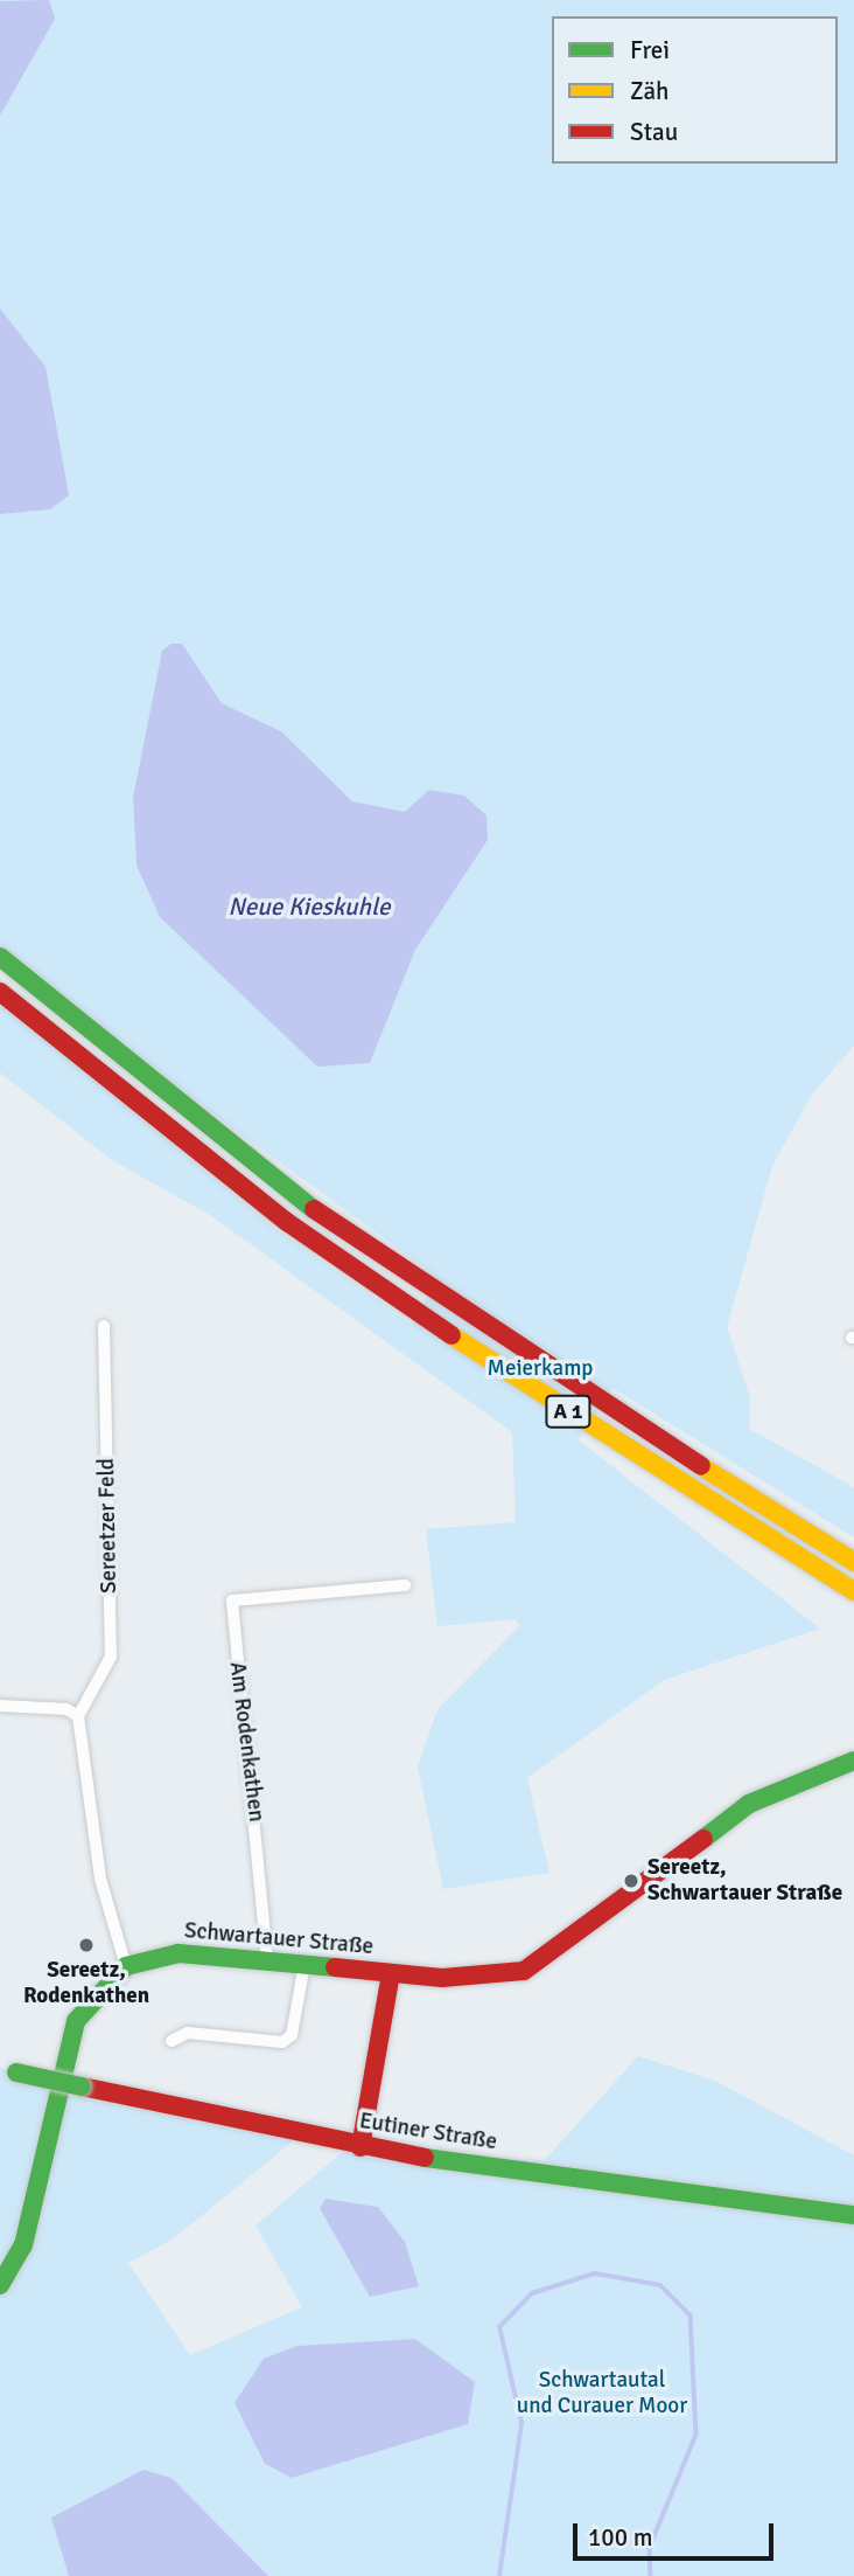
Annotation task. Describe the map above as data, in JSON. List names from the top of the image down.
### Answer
{
  "streets": {
    "main road": ["A 1", "Schwartauer Straße", "Eutiner Straße"],
    "street": ["Sereetzer Feld", "Am Rodenkathen"]
  },
  "crossings": [
    ["Am Rodenkathen", "Schwartauer Straße"],
    ["Schwartauer Straße", "Eutiner Straße"]
  ],
  "water": ["Neue Kieskuhle"],
  "parks": ["Meierkamp", "Schwartautal und Curauer Moor"],
  "places": ["Sereetz, Schwartauer Straße", "Sereetz, Rodenkathen"],
  "legend": ["Frei", "Zäh", "Stau"],
  "scale_bar": "100 m"
}
